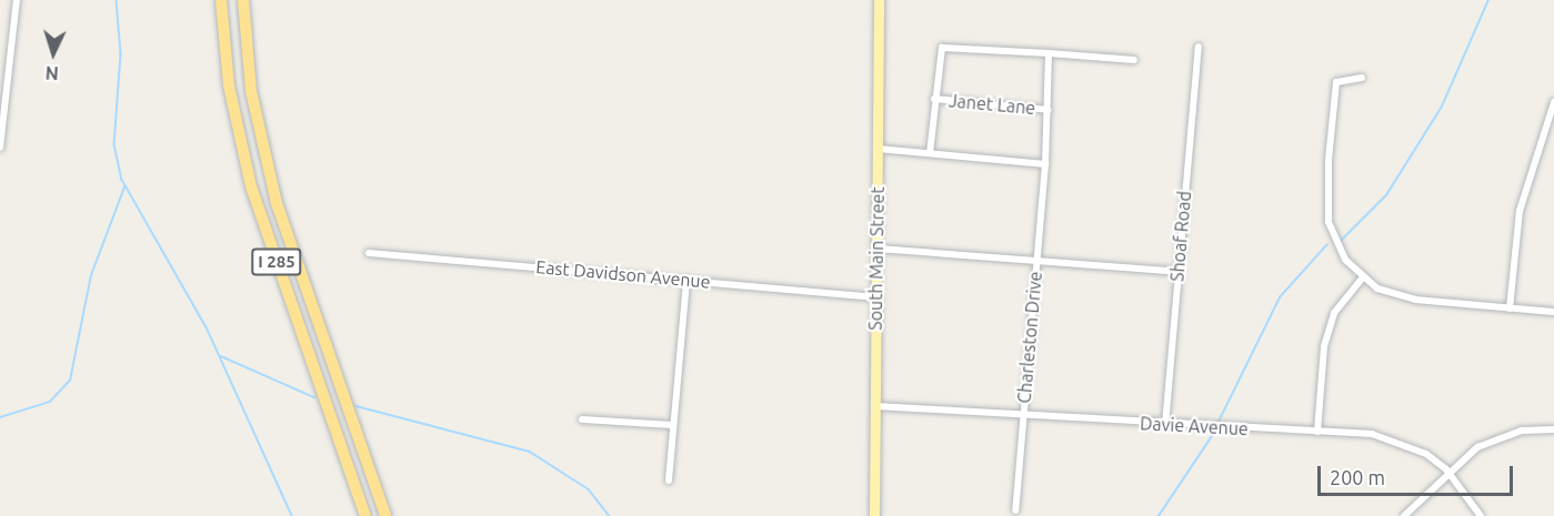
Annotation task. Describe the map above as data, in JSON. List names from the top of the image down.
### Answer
{
  "streets": {
    "highway": ["I 285"],
    "main road": ["South Main Street"],
    "street": [
      "Janet Lane",
      "Shoaf Road",
      "East Davidson Avenue",
      "Charleston Drive",
      "Davie Avenue"
    ]
  },
  "crossings": [
    ["Janet Lane", "Charleston Drive"],
    ["Shoaf Road", "Davie Avenue"],
    ["South Main Street", "East Davidson Avenue"],
    ["South Main Street", "Davie Avenue"],
    ["Charleston Drive", "Davie Avenue"]
  ],
  "scale_bar": "200 m",
  "north": "bottom"
}
